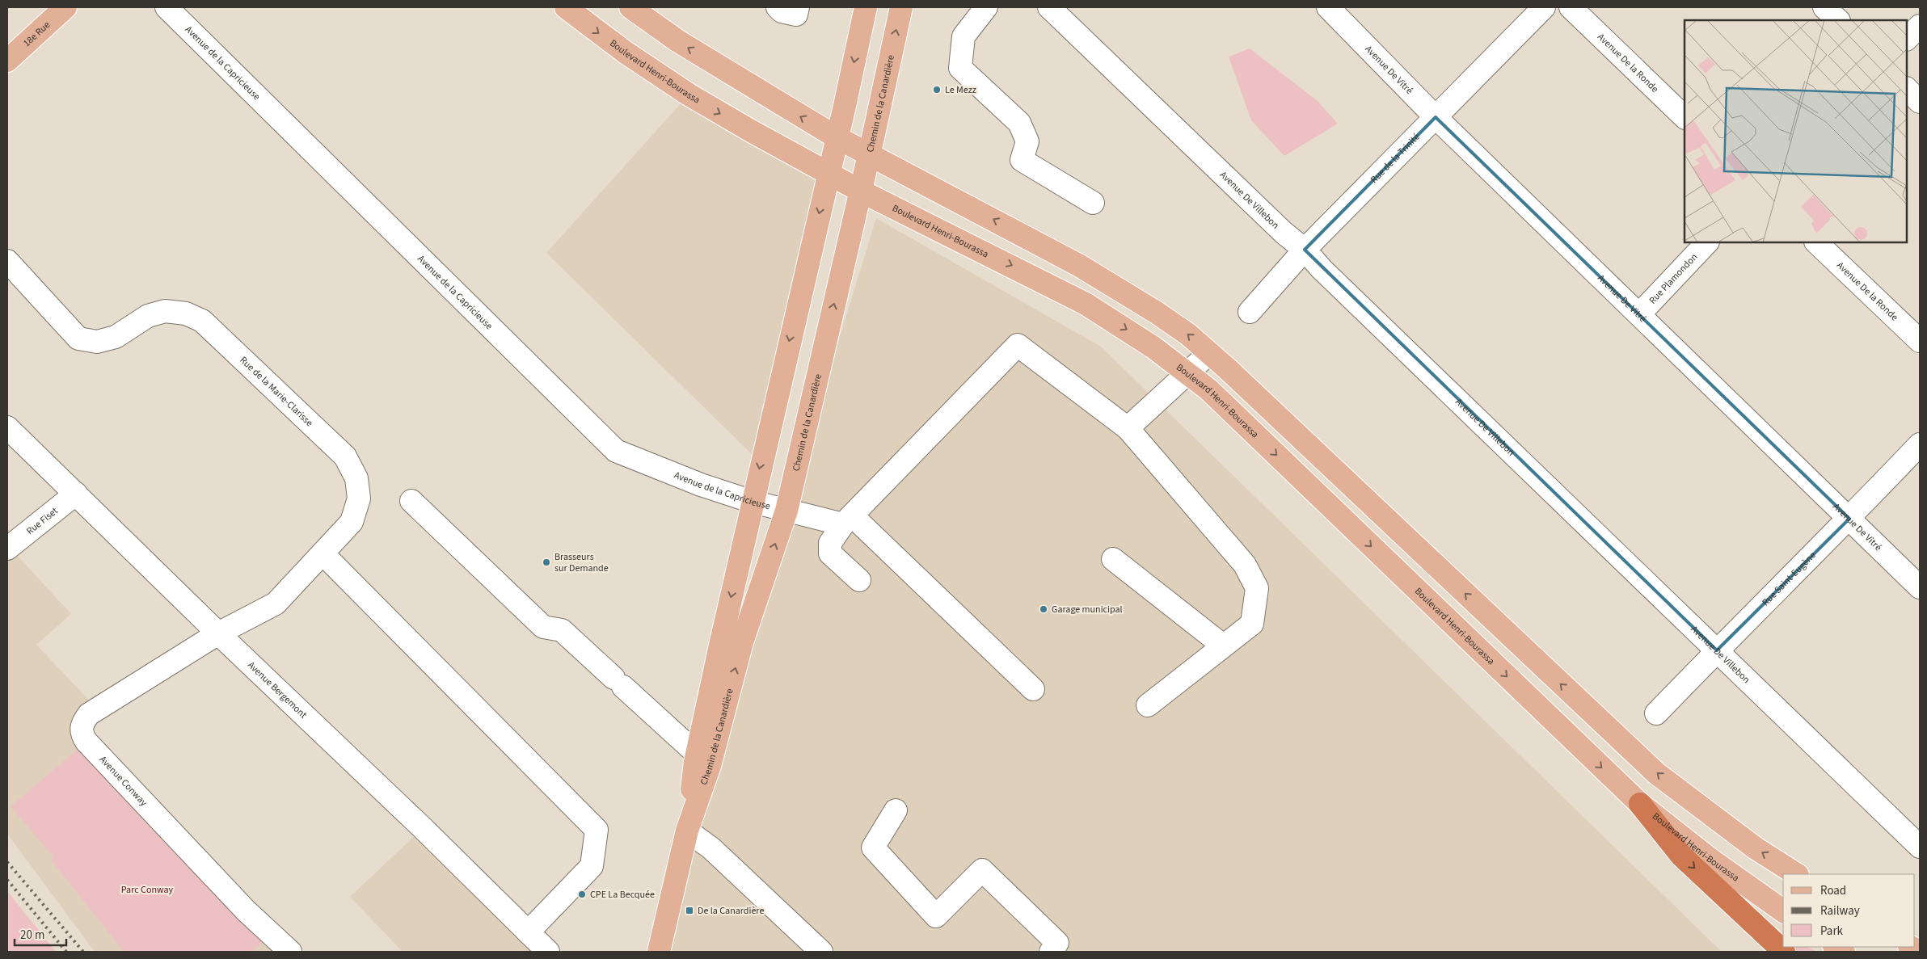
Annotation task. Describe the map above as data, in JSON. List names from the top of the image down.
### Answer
{
  "streets": {
    "main road": ["18e Rue", "Boulevard Henri-Bourassa", "Chemin de la Canardière"],
    "street": [
      "Avenue de la Capricieuse",
      "Avenue De la Ronde",
      "Avenue De Vitré",
      "Rue de la Trinité",
      "Avenue De Villebon",
      "Rue Plamondon",
      "Rue de la Marie-Clarisse",
      "Rue Fiset",
      "Rue Saint-Eugène",
      "Avenue Bergemont",
      "Avenue Conway"
    ]
  },
  "crossings": [
    ["Avenue de la Capricieuse", "Chemin de la Canardière"],
    ["Avenue De Vitré", "Rue de la Trinité"],
    ["Avenue De Vitré", "Rue Plamondon"],
    ["Avenue De Vitré", "Rue Saint-Eugène"],
    ["Boulevard Henri-Bourassa", "Chemin de la Canardière"],
    ["Rue de la Trinité", "Avenue De Villebon"],
    ["Avenue De Villebon", "Rue Saint-Eugène"],
    ["Rue de la Marie-Clarisse", "Avenue Bergemont"],
    ["Rue de la Marie-Clarisse", "Avenue Conway"],
    ["Rue Fiset", "Avenue Bergemont"],
    ["Avenue Bergemont", "Avenue Conway"]
  ],
  "parks": ["Parc Conway"],
  "places": {
    "other": [
      "Le Mezz",
      "Brasseurs sur Demande",
      "Garage municipal",
      "CPE La Becquée"
    ],
    "transit": ["De la Canardière"]
  },
  "legend": ["Road", "Railway", "Park"],
  "scale_bar": "20 m"
}
